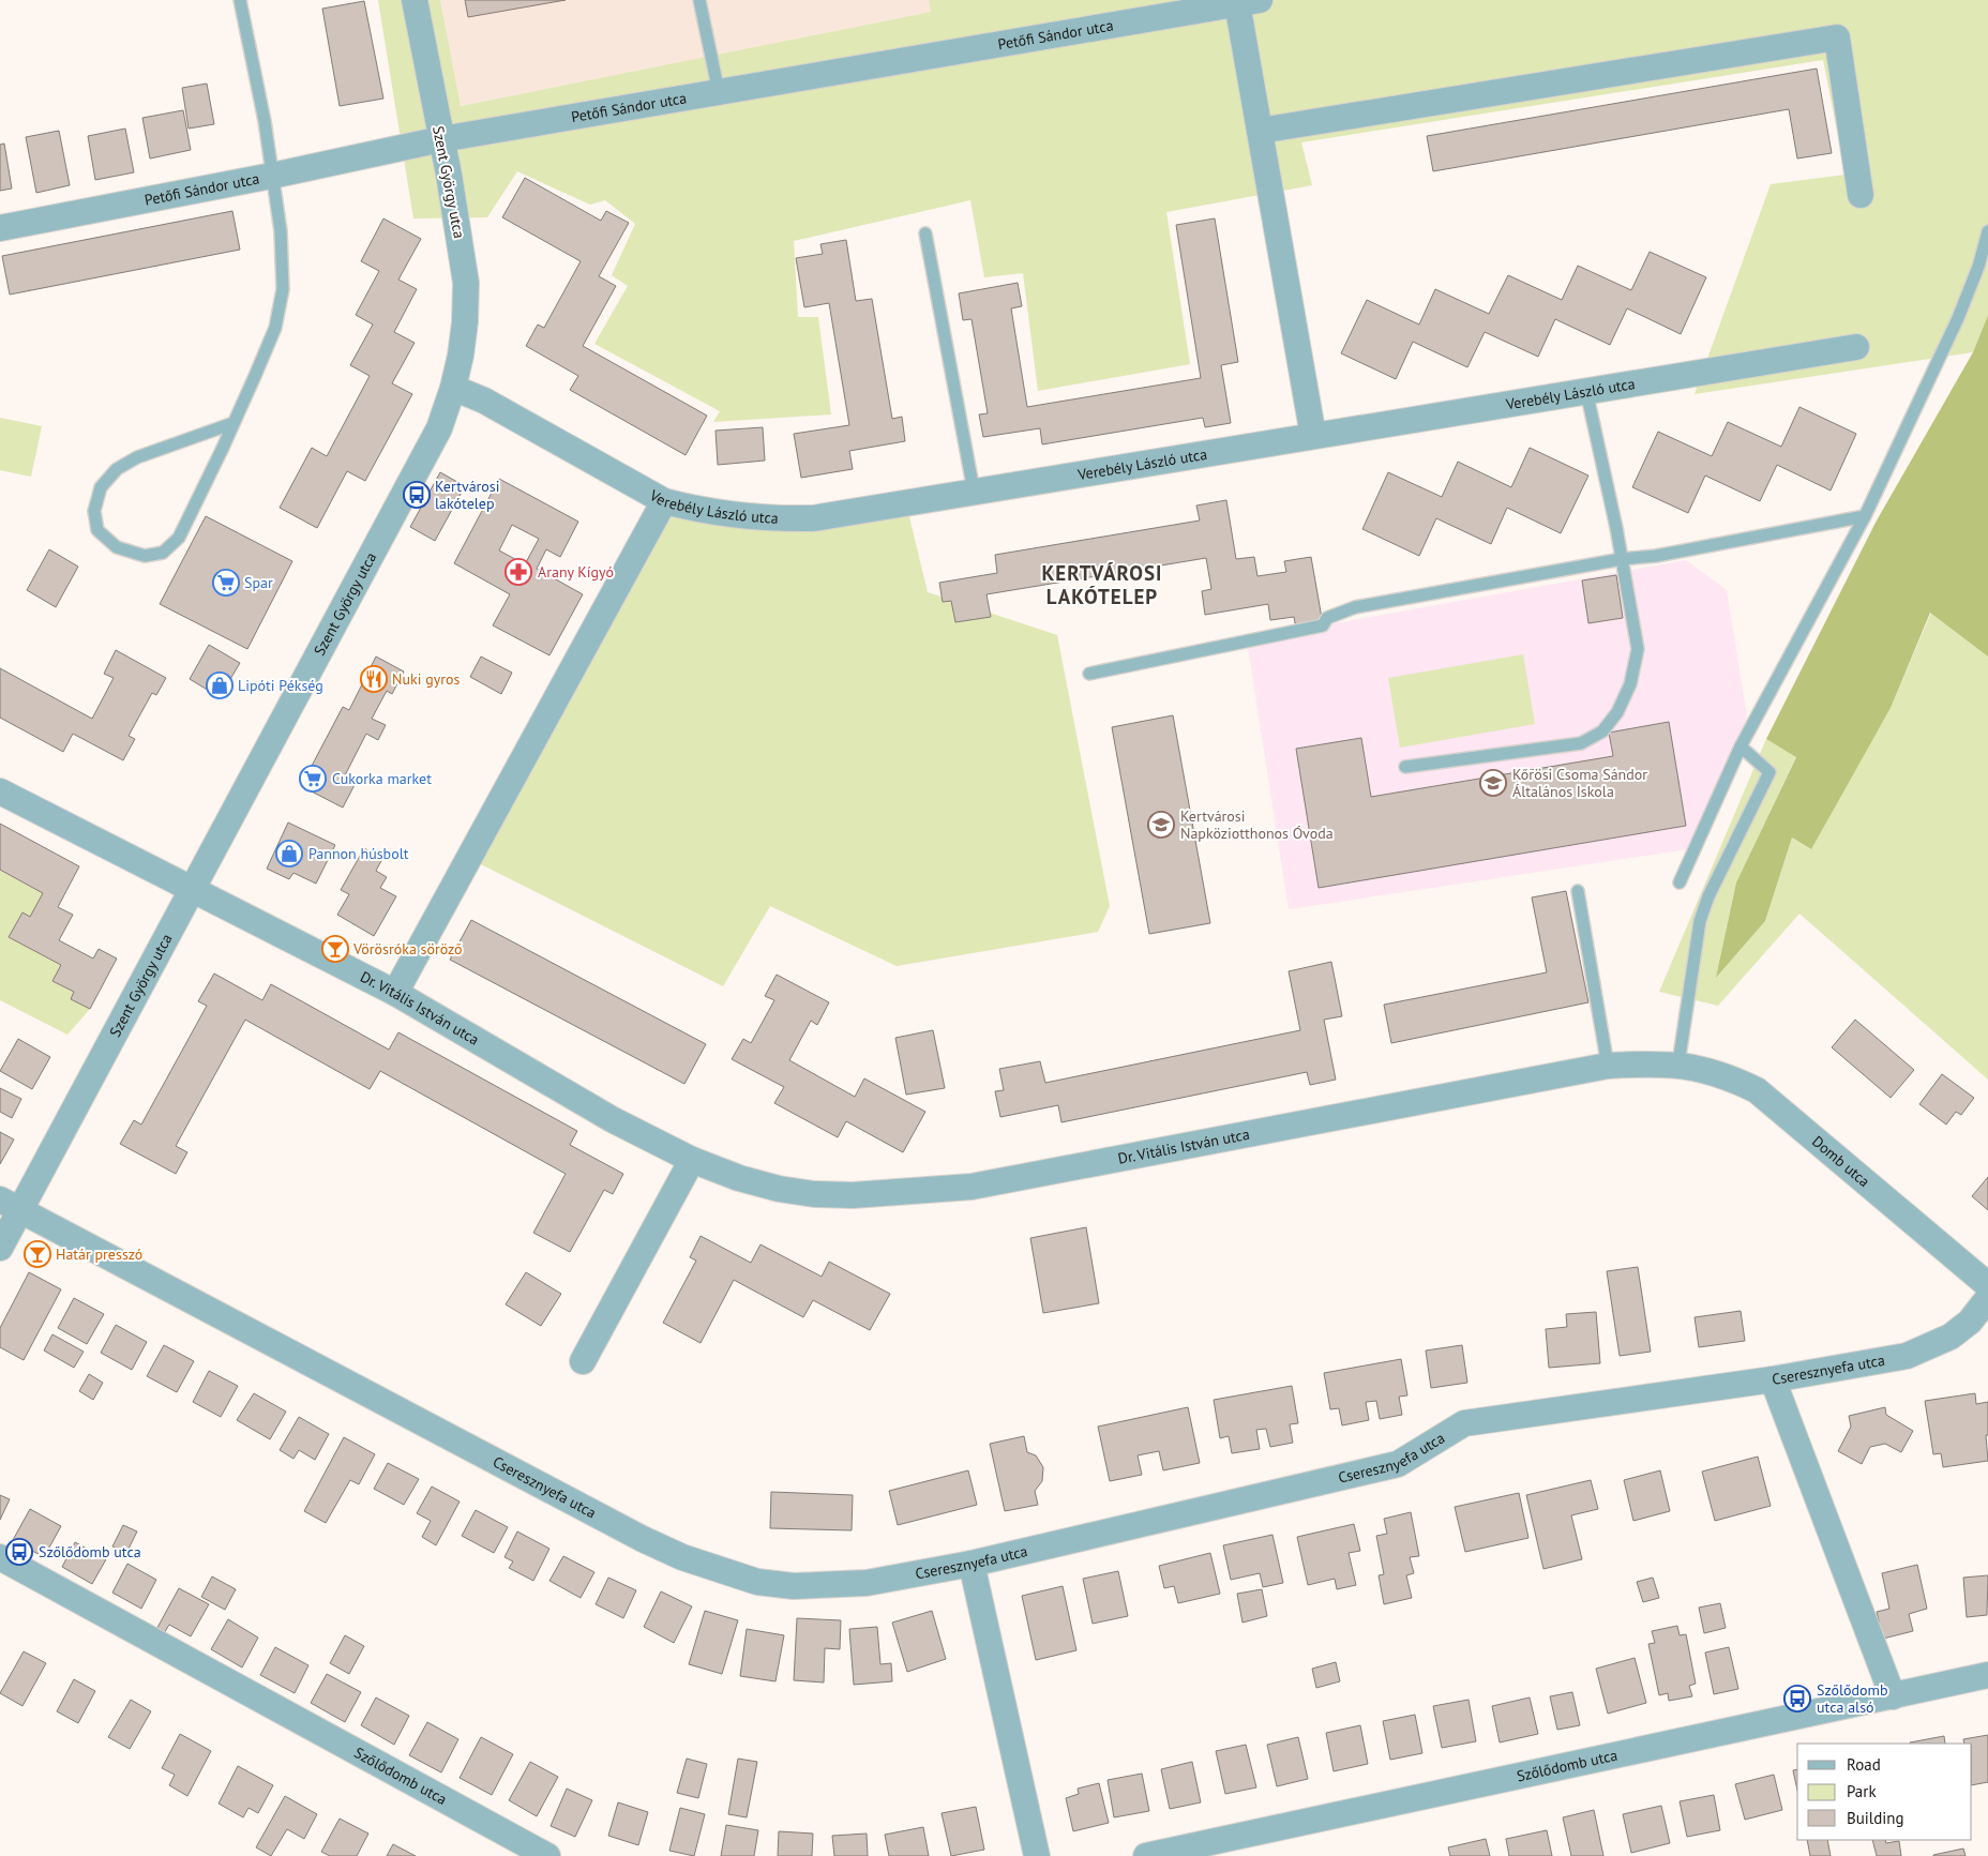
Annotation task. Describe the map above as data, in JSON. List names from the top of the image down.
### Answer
{
  "streets": {
    "street": [
      "Petőfi Sándor utca",
      "Szent György utca",
      "Verebély László utca",
      "Dr. Vitális István utca",
      "Domb utca",
      "Cseresznyefa utca",
      "Szőlődomb utca"
    ]
  },
  "crossings": [
    ["Petőfi Sándor utca", "Szent György utca"],
    ["Szent György utca", "Verebély László utca"],
    ["Szent György utca", "Dr. Vitális István utca"],
    ["Szent György utca", "Cseresznyefa utca"],
    ["Dr. Vitális István utca", "Domb utca"]
  ],
  "districts": ["KERTVÁROSI LAKÓTELEP"],
  "places": {
    "bus stop": ["Kertvárosi lakótelep", "Szőlődomb utca", "Szőlődomb utca alsó"],
    "pharmacy": ["Arany Kígyó"],
    "supermarket": ["Spar", "Cukorka market"],
    "restaurant": ["Nuki gyros"],
    "shop": ["Lipóti Pékség", "Pannon húsbolt"],
    "school or university": ["Kőrösi Csoma Sándor Általános Iskola", "Kertvárosi Napköziotthonos Óvoda"],
    "bar": ["Vörösróka söröző", "Határ presszó"]
  },
  "legend": ["Road", "Park", "Building"]
}
